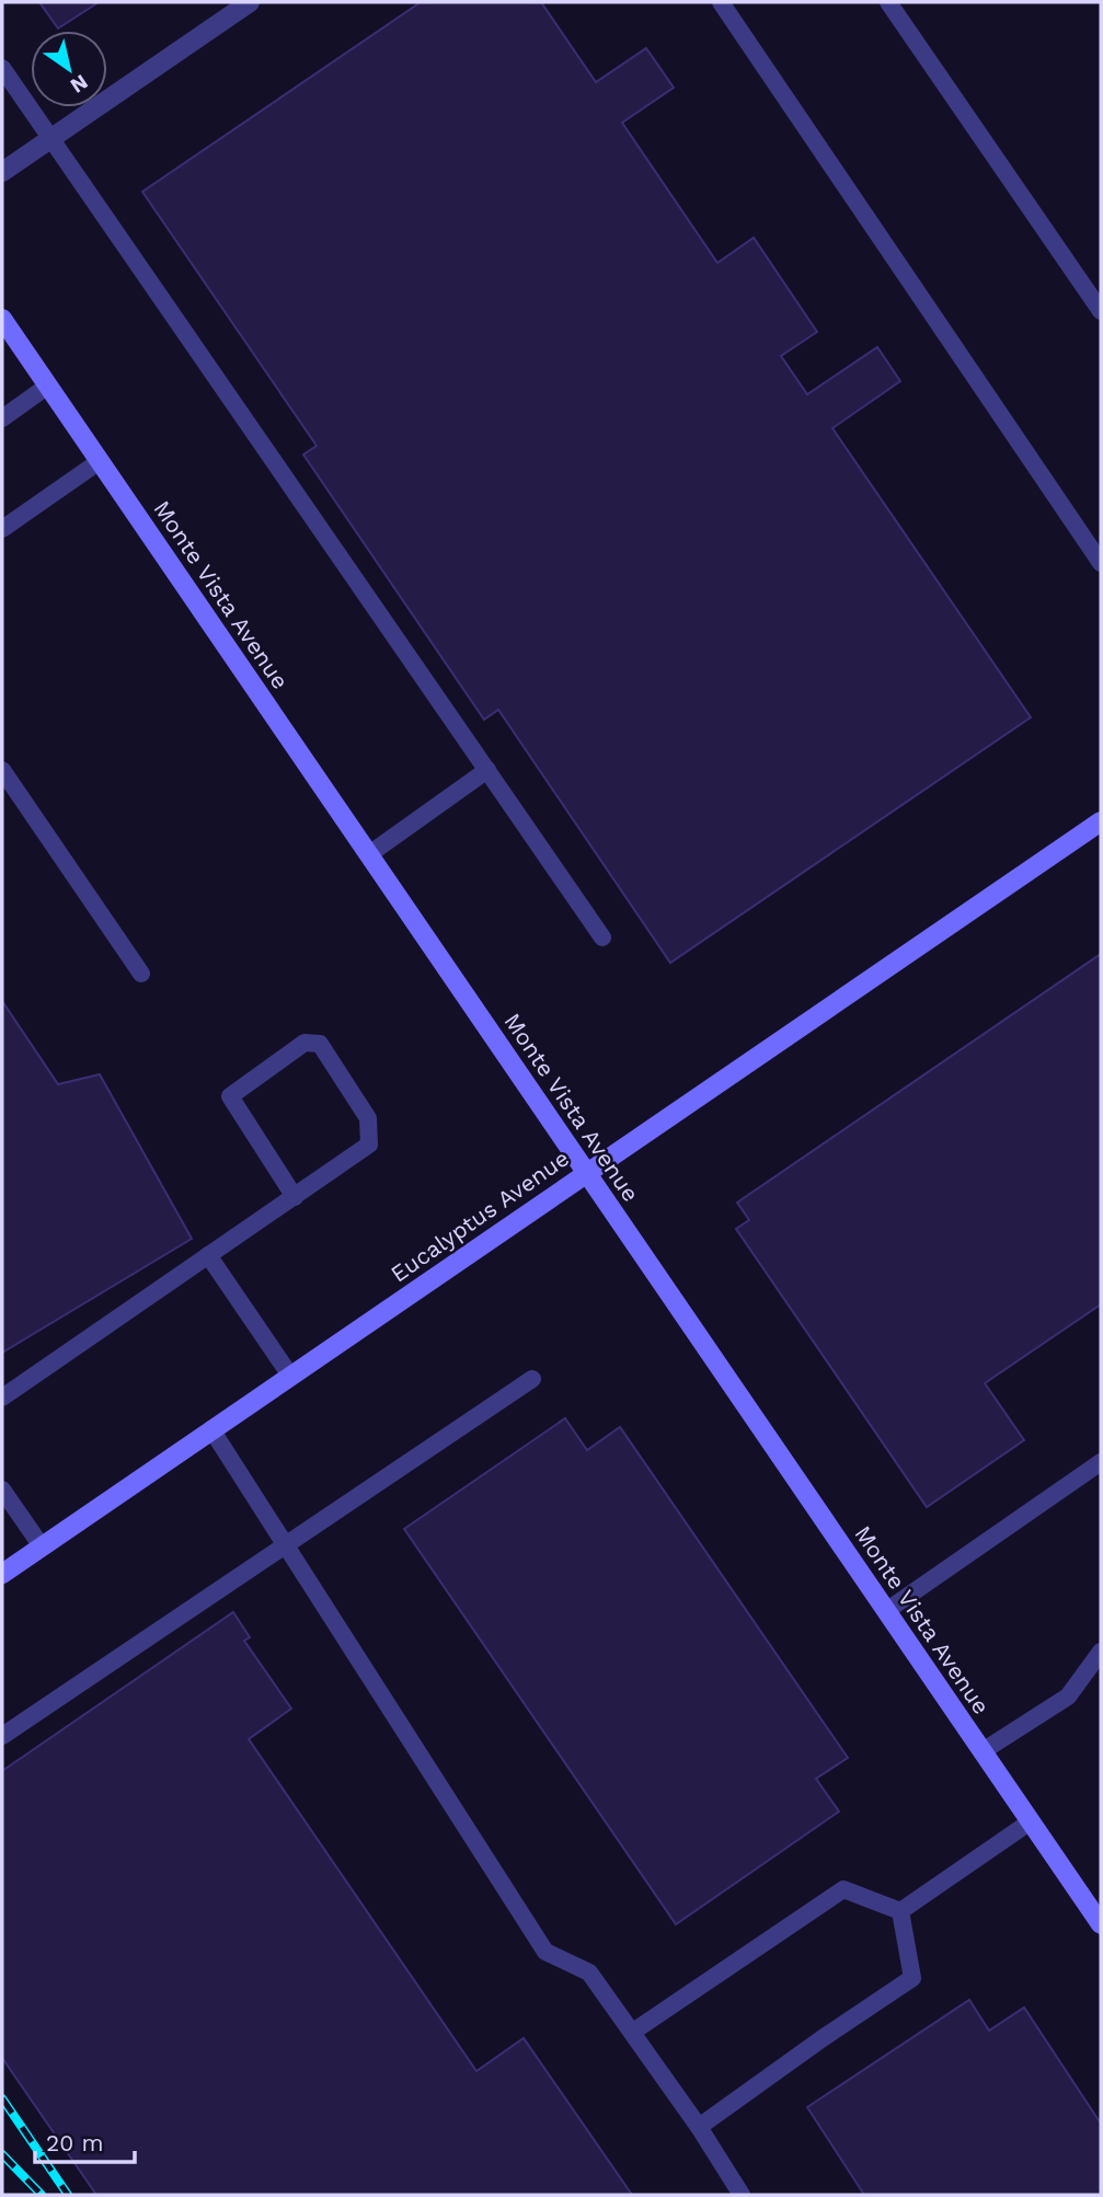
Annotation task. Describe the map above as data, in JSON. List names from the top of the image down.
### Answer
{
  "streets": {
    "street": ["Monte Vista Avenue", "Eucalyptus Avenue"]
  },
  "crossings": [
    ["Monte Vista Avenue", "Eucalyptus Avenue"]
  ],
  "scale_bar": "20 m",
  "north": "bottom right"
}
